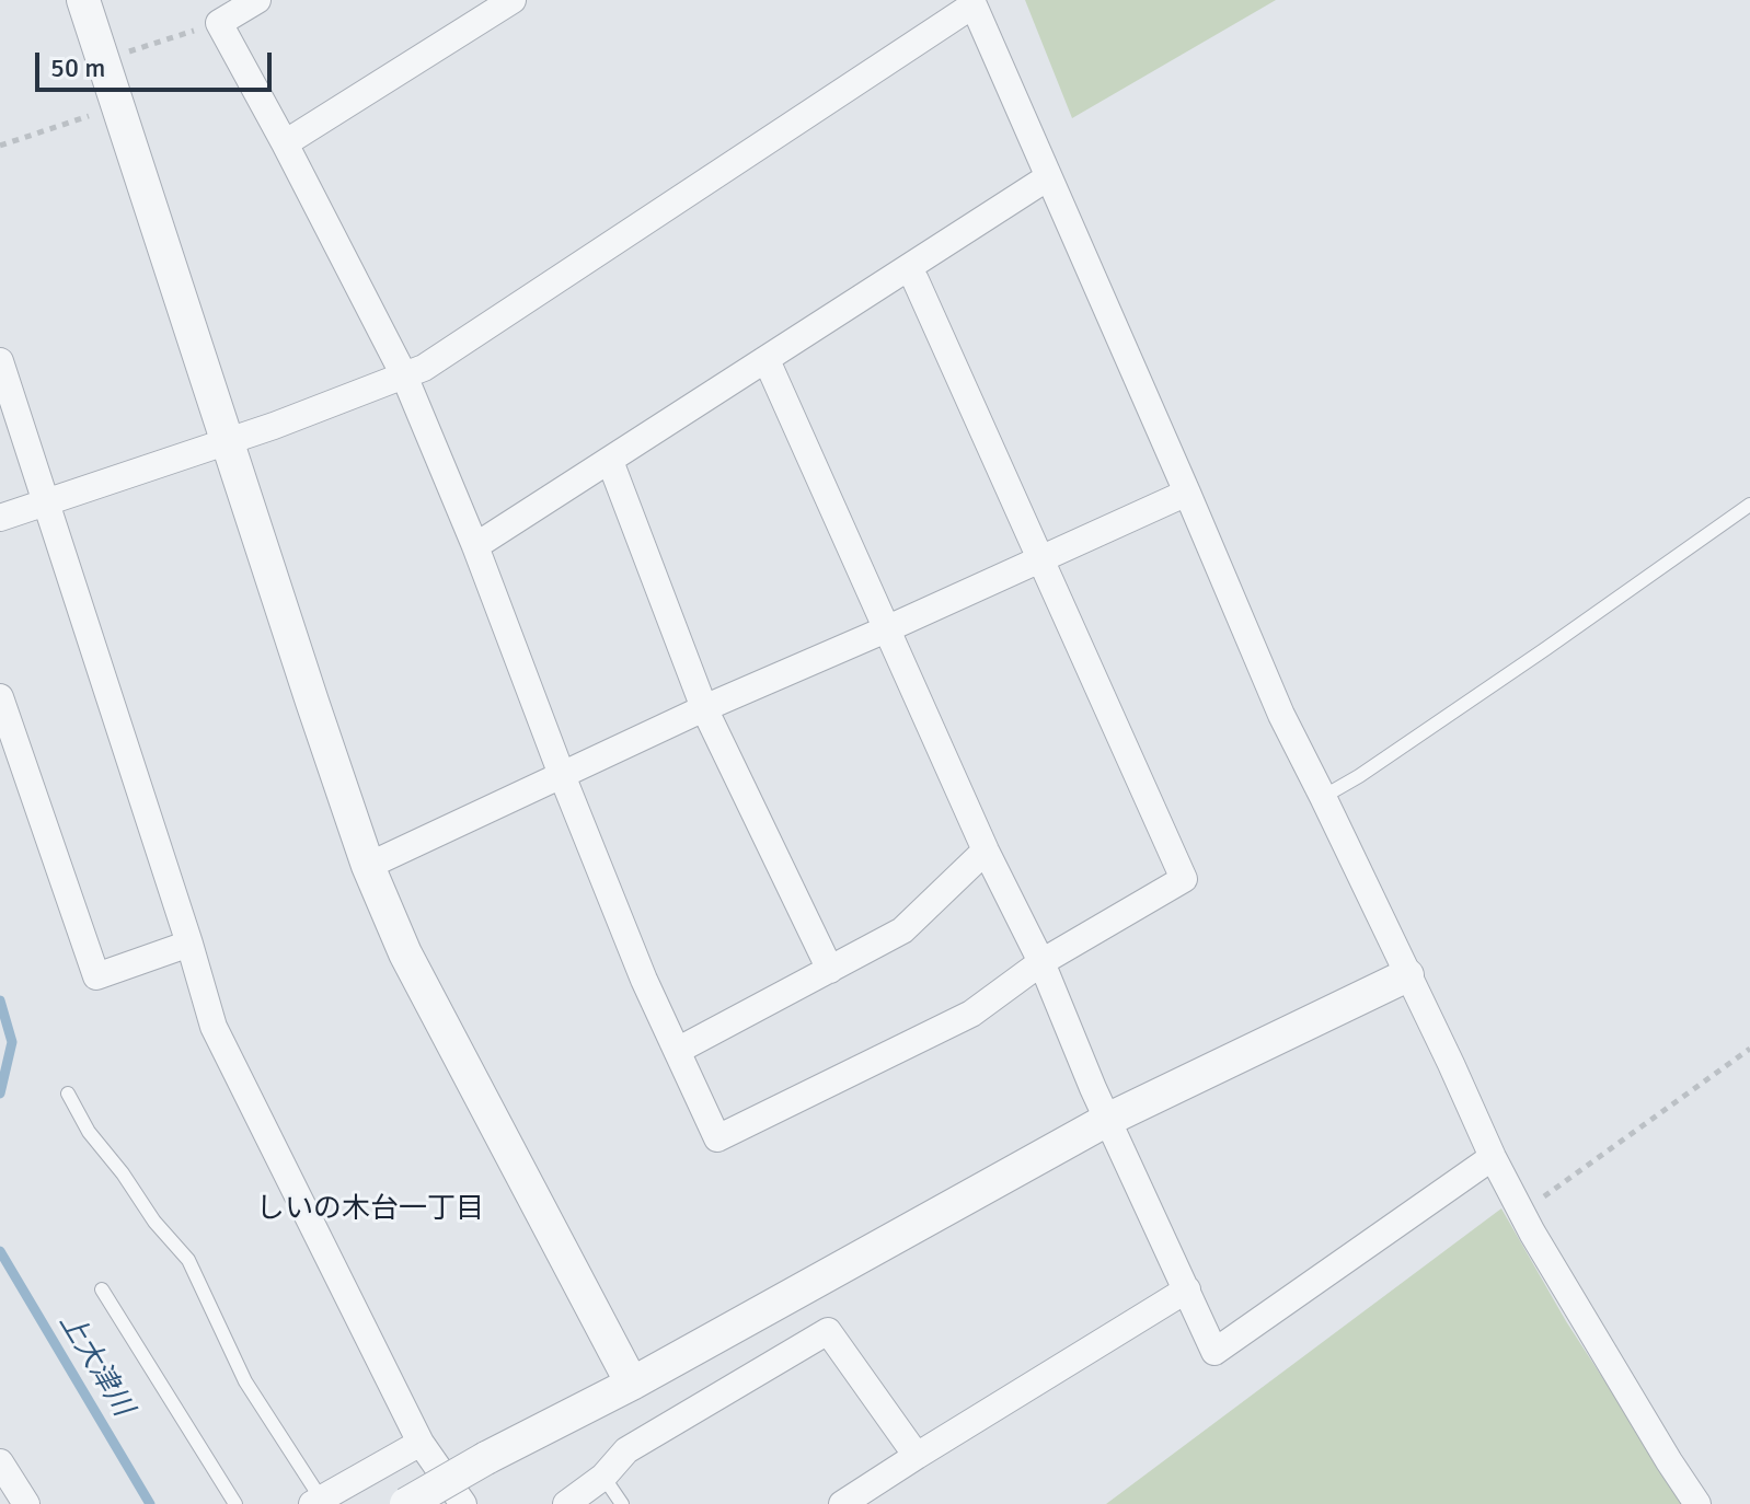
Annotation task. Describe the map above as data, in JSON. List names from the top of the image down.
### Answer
{
  "districts": ["しいの木台一丁目"],
  "water": ["上大津川"],
  "scale_bar": "50 m"
}
